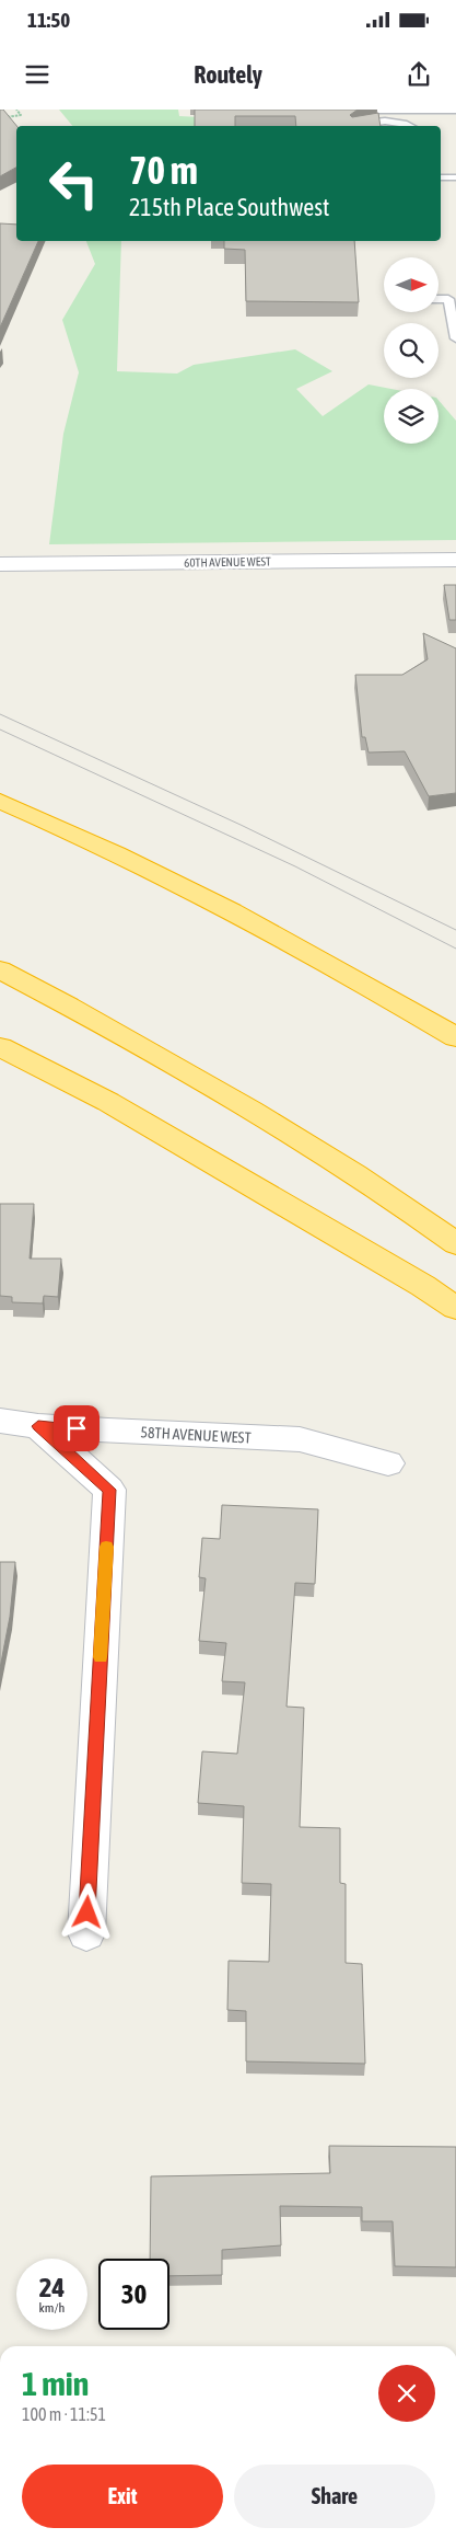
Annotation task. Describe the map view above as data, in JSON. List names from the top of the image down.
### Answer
{
  "streets": {
    "street": ["60TH AVENUE WEST", "58TH AVENUE WEST"]
  },
  "north": "right",
  "page": {
    "status": "11:50",
    "header": "Routely",
    "turn": ["70 m", "215th Place Southwest"],
    "speed": "24 km/h",
    "limit": "30",
    "heading": ["1 min", "100 m · 11:51"],
    "buttons": ["Exit", "Share"]
  }
}
